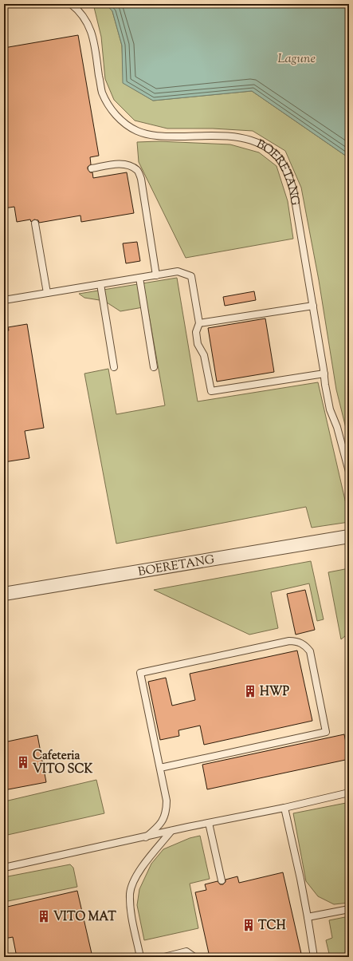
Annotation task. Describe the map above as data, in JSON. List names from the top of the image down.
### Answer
{
  "streets": {
    "street": ["BOERETANG"]
  },
  "water": ["Lagune"],
  "places": {
    "building": [
      "HWP",
      "Cafeteria VITO SCK",
      "VITO MAT",
      "TCH"
    ]
  }
}
